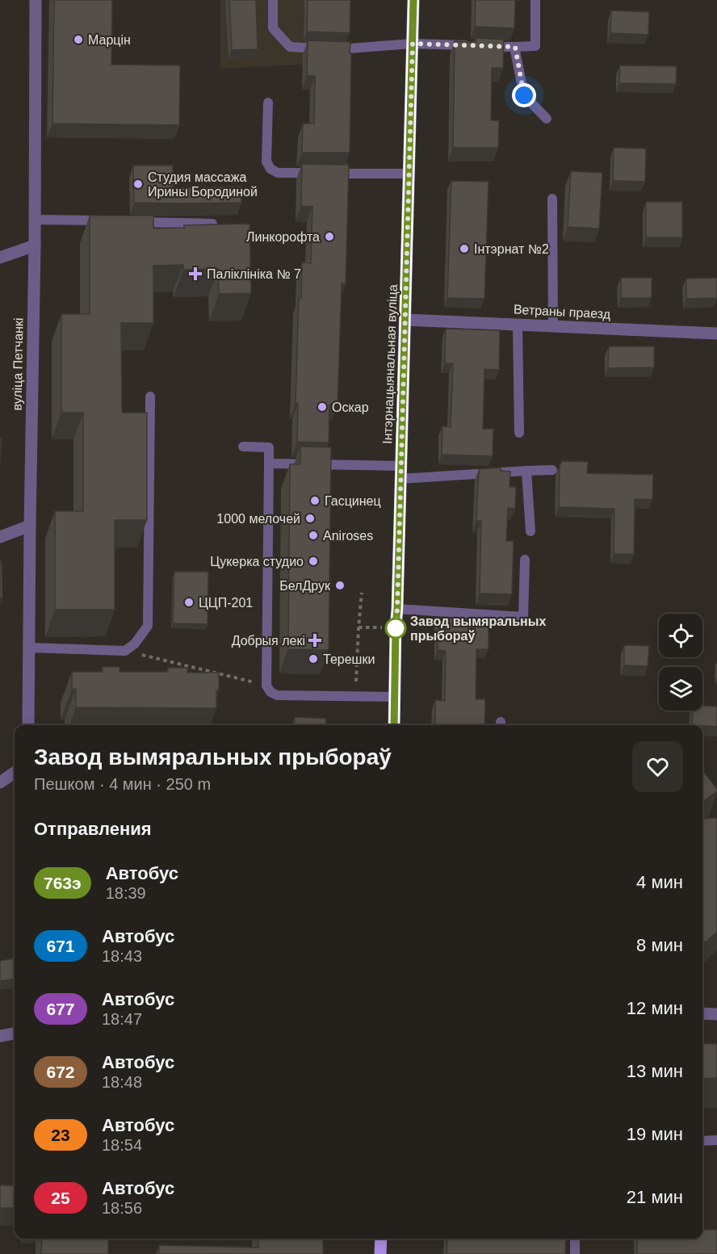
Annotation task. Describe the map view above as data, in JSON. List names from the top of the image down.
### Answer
{
  "streets": {
    "main road": ["Інтэрнацыянальная вуліца"],
    "street": ["Ветраны праезд", "вуліца Петчанкі"]
  },
  "crossings": [
    ["Ветраны праезд", "Інтэрнацыянальная вуліца"]
  ],
  "places": {
    "other": [
      "Марцін",
      "Студия массажа Ирины Бородиной",
      "Линкорофта",
      "Інтэрнат №2",
      "Оскар",
      "Гасцинец",
      "1000 мелочей",
      "Aniroses",
      "Цукерка студио",
      "БелДрук",
      "ЦЦП-201",
      "Завод вымяральных прыбораў",
      "Терешки"
    ],
    "health": ["Паліклініка № 7", "Добрыя лекі"]
  },
  "lines": ["bus line 763э"],
  "page": {
    "heading": [
      ["Завод вымяральных прыбораў", "Пешком · 4 мин · 250 m"],
      "Отправления"
    ],
    "list": [
      {
        "mark": "763э",
        "name": "Автобус",
        "note": "18:39",
        "value": "4 мин"
      },
      {
        "mark": "671",
        "name": "Автобус",
        "note": "18:43",
        "value": "8 мин"
      },
      {
        "mark": "677",
        "name": "Автобус",
        "note": "18:47",
        "value": "12 мин"
      },
      {
        "mark": "672",
        "name": "Автобус",
        "note": "18:48",
        "value": "13 мин"
      },
      {
        "mark": "23",
        "name": "Автобус",
        "note": "18:54",
        "value": "19 мин"
      },
      {
        "mark": "25",
        "name": "Автобус",
        "note": "18:56",
        "value": "21 мин"
      }
    ]
  }
}
